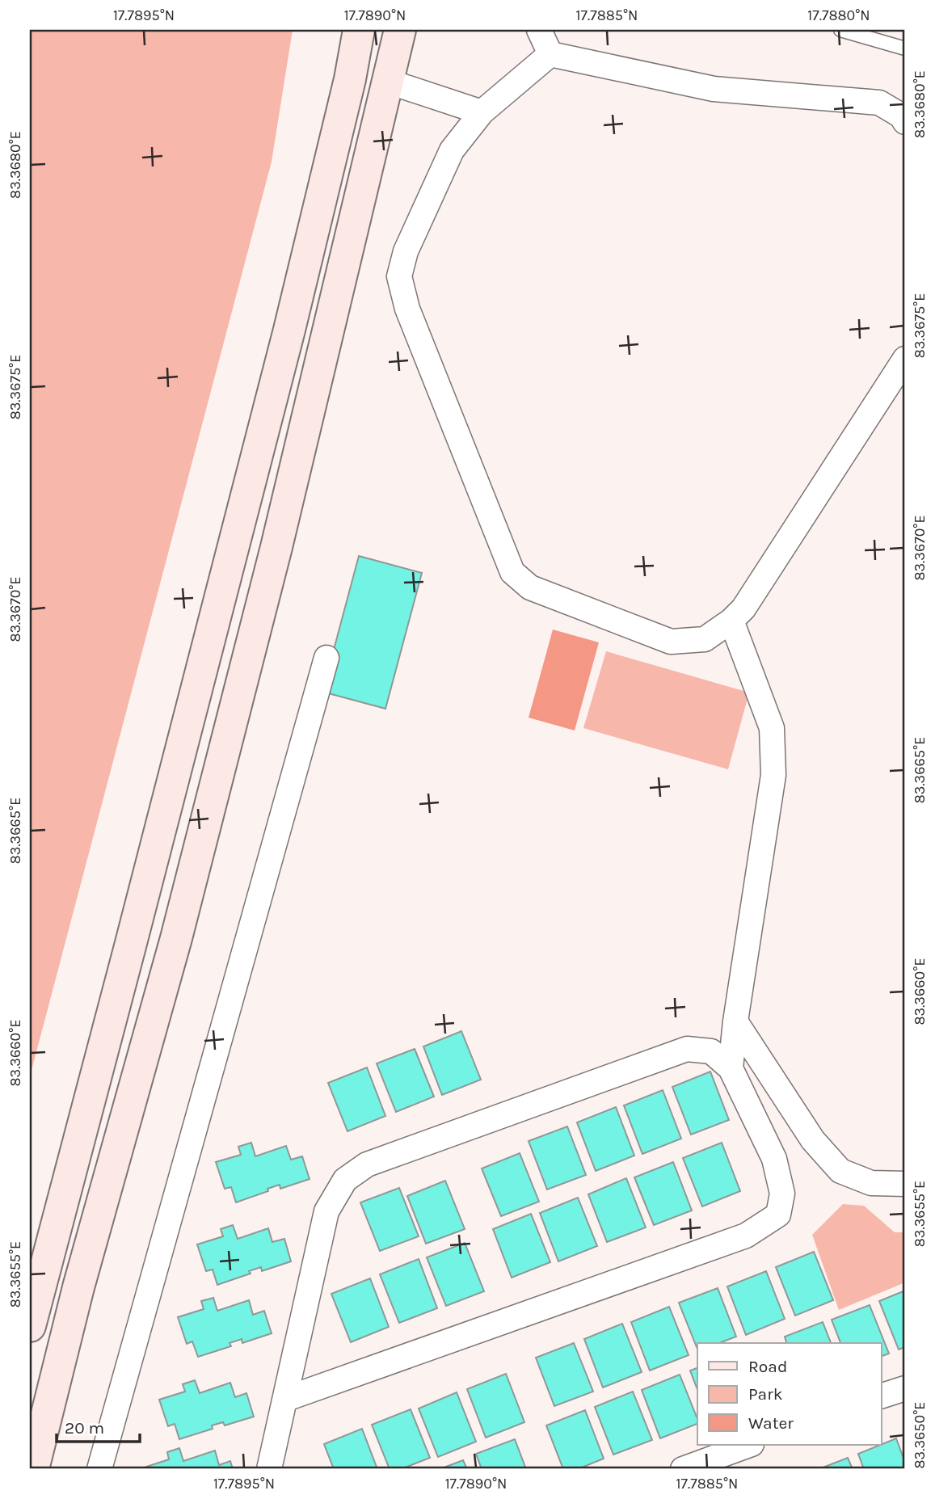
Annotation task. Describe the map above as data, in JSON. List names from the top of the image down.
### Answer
{
  "legend": ["Road", "Park", "Water"],
  "scale_bar": "20 m",
  "coordinates": [
    "17.7895°N",
    "17.7890°N",
    "17.7885°N",
    "17.7880°N",
    "83.3680°E",
    "83.3675°E",
    "83.3670°E",
    "83.3665°E",
    "83.3660°E",
    "83.3655°E",
    "83.3650°E"
  ]
}
